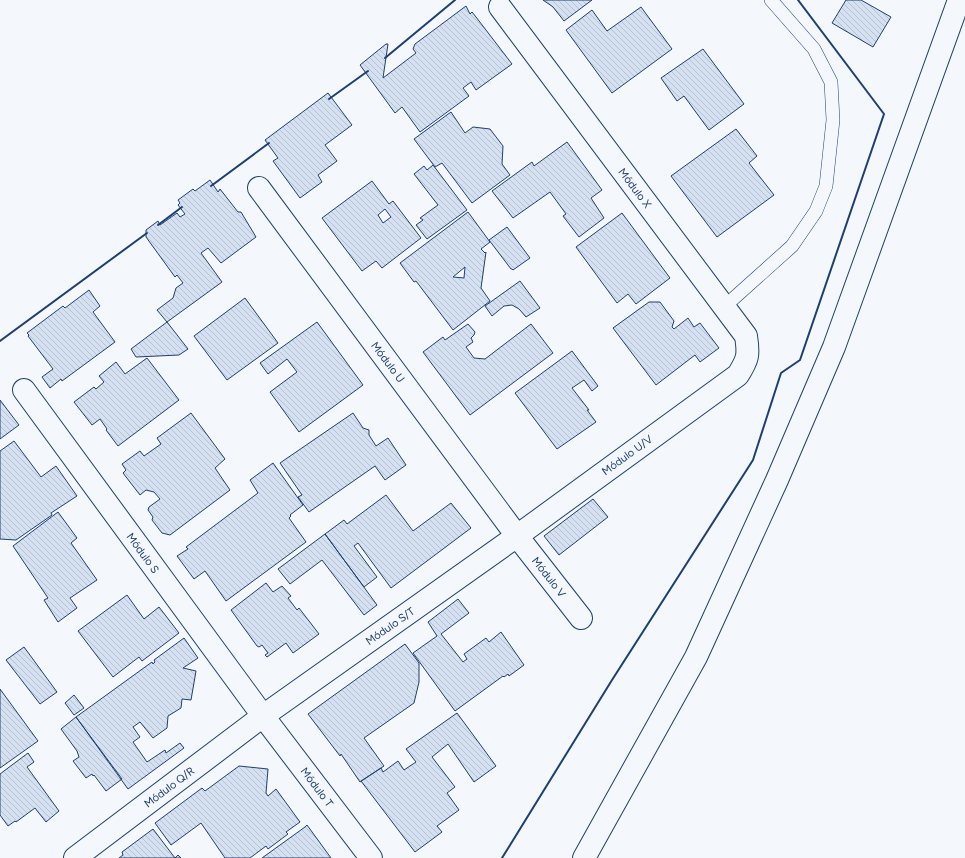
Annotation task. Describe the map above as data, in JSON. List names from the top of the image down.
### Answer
{
  "streets": {
    "street": [
      "Módulo X",
      "Módulo U",
      "Módulo U/V",
      "Módulo S",
      "Módulo V",
      "Módulo S/T",
      "Módulo Q/R",
      "Módulo T"
    ]
  },
  "crossings": [
    ["Módulo X", "Módulo U/V"],
    ["Módulo U", "Módulo U/V"],
    ["Módulo U", "Módulo V"],
    ["Módulo U", "Módulo S/T"],
    ["Módulo U/V", "Módulo V"],
    ["Módulo U/V", "Módulo S/T"],
    ["Módulo S", "Módulo S/T"],
    ["Módulo S", "Módulo Q/R"],
    ["Módulo S", "Módulo T"],
    ["Módulo V", "Módulo S/T"],
    ["Módulo S/T", "Módulo Q/R"],
    ["Módulo S/T", "Módulo T"],
    ["Módulo Q/R", "Módulo T"]
  ]
}
